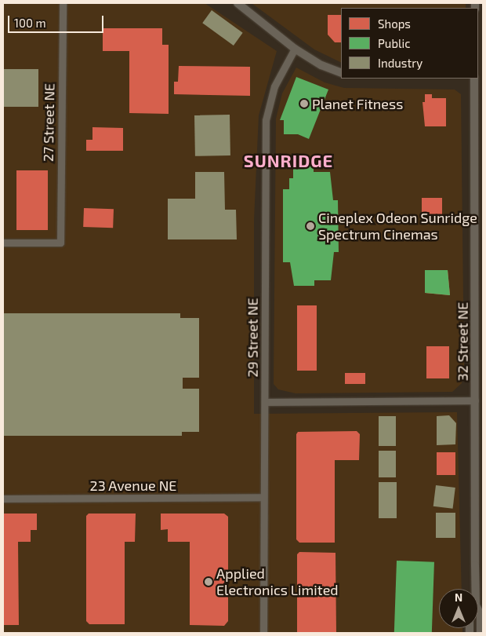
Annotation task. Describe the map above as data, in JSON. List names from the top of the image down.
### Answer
{
  "streets": {
    "street": [
      "27 Street NE",
      "29 Street NE",
      "32 Street NE",
      "23 Avenue NE"
    ]
  },
  "crossings": [
    ["29 Street NE", "23 Avenue NE"]
  ],
  "districts": ["SUNRIDGE"],
  "places": ["Planet Fitness", "Cineplex Odeon Sunridge Spectrum Cinemas", "Applied Electronics Limited"],
  "legend": ["Shops", "Public", "Industry"],
  "scale_bar": "100 m",
  "north": "top"
}
